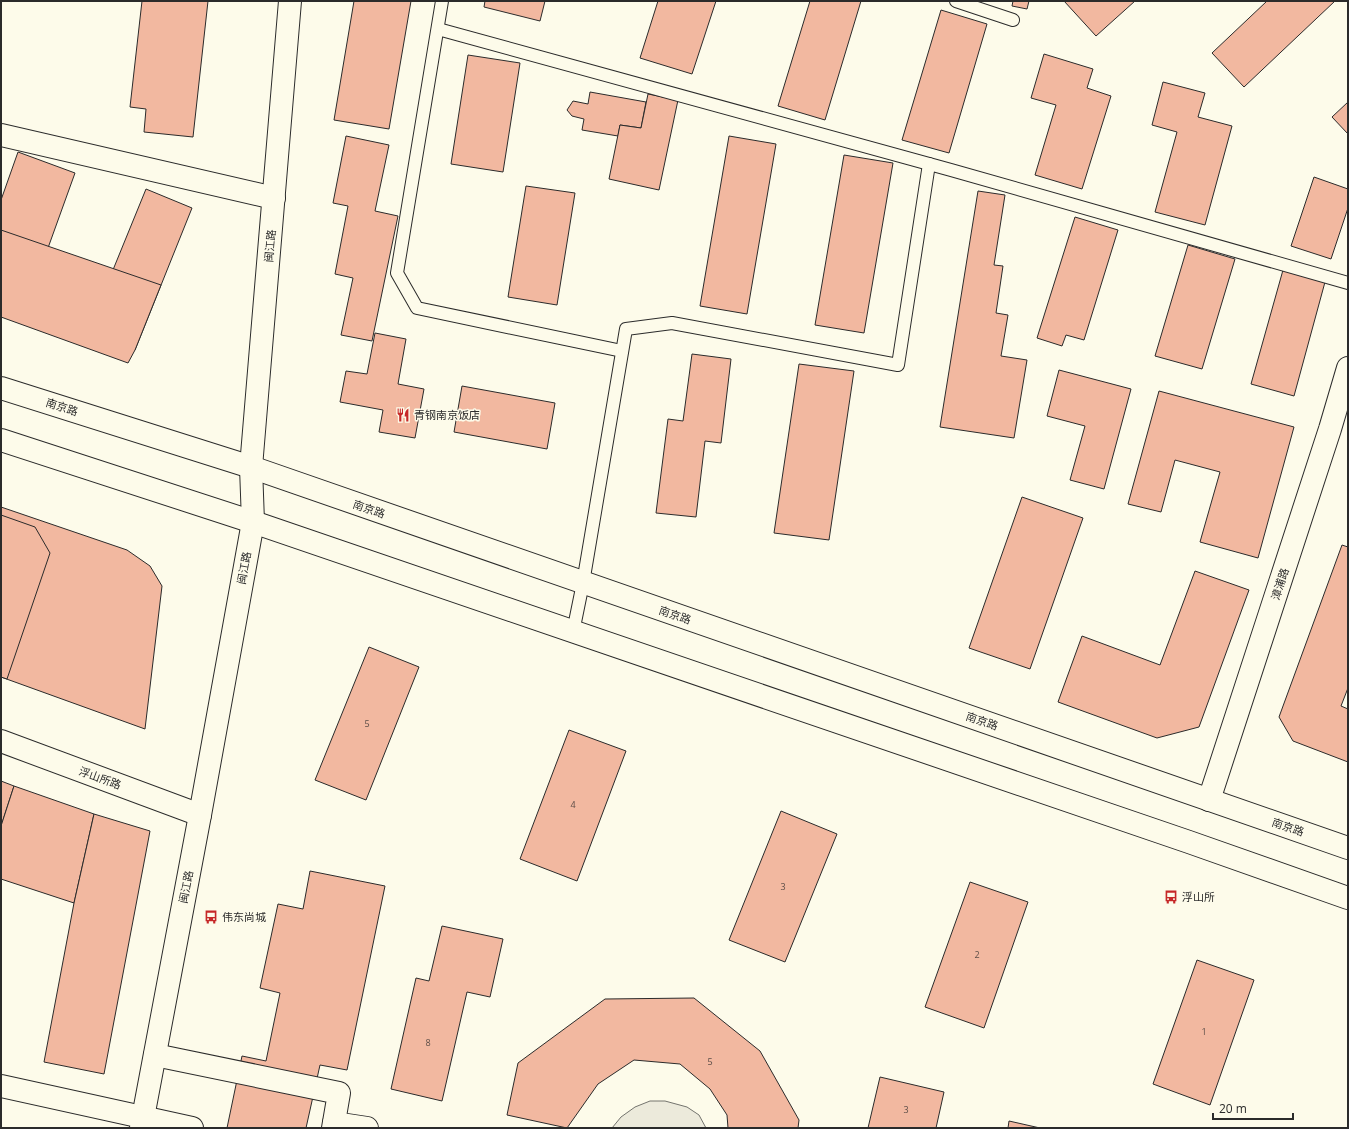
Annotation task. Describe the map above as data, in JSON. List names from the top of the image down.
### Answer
{
  "streets": {
    "main road": [
      "闽江路",
      "南京路",
      "漳浦路",
      "浮山所路"
    ]
  },
  "crossings": [
    ["闽江路", "南京路"],
    ["闽江路", "浮山所路"],
    ["南京路", "漳浦路"]
  ],
  "places": {
    "restaurant": ["青钢南京饭店"],
    "bus stop": ["浮山所", "伟东尚城"]
  },
  "house_numbers": [
    "5",
    "4",
    "3",
    "2",
    "1",
    "8",
    "5",
    "3"
  ],
  "scale_bar": "20 m"
}
